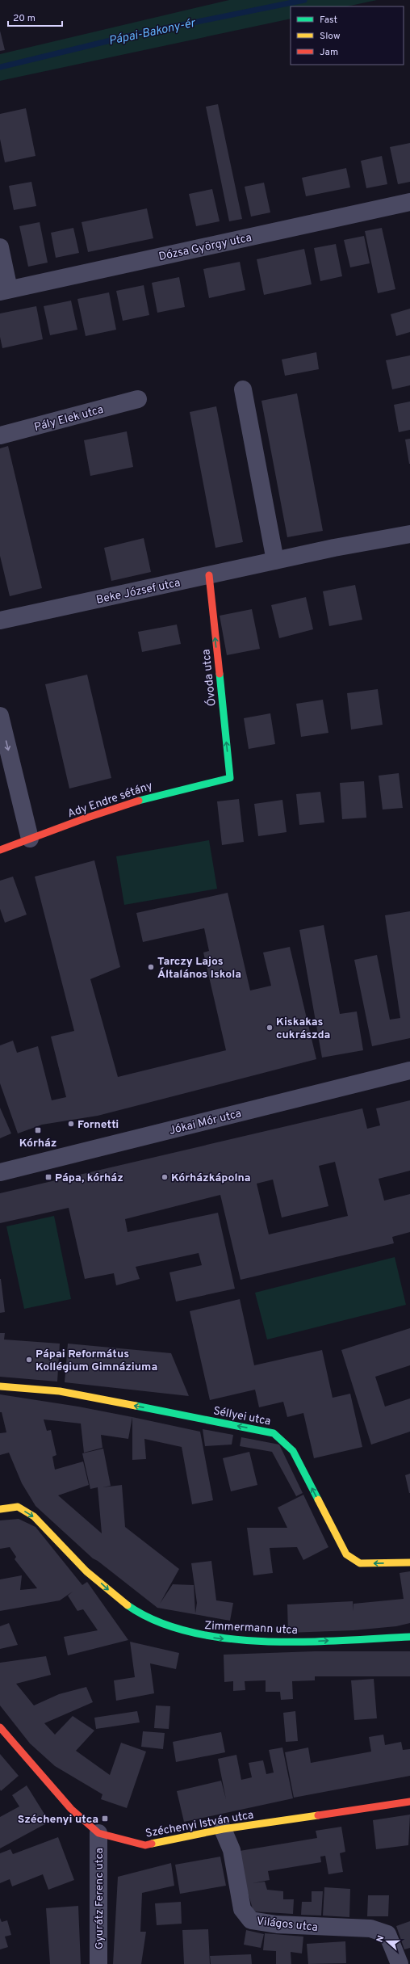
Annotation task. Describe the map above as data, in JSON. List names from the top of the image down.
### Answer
{
  "streets": {
    "street": [
      "Dózsa György utca",
      "Pály Elek utca",
      "Beke József utca",
      "Óvoda utca",
      "Ady Endre sétány",
      "Jókai Mór utca",
      "Séllyei utca",
      "Zimmermann utca",
      "Széchenyi István utca",
      "Gyurátz Ferenc utca",
      "Világos utca"
    ]
  },
  "crossings": [
    ["Beke József utca", "Óvoda utca"],
    ["Óvoda utca", "Ady Endre sétány"],
    ["Széchenyi István utca", "Gyurátz Ferenc utca"],
    ["Széchenyi István utca", "Világos utca"]
  ],
  "one_way": ["Óvoda utca", "Séllyei utca", "Zimmermann utca"],
  "water": ["Pápai-Bakony-ér"],
  "places": {
    "other": [
      "Tarczy Lajos Általános Iskola",
      "Kiskakas cukrászda",
      "Fornetti",
      "Kórházkápolna",
      "Pápai Református Kollégium Gimnáziuma"
    ],
    "transit": ["Kórház", "Pápa, kórház", "Széchenyi utca"]
  },
  "legend": ["Fast", "Slow", "Jam"],
  "scale_bar": "20 m",
  "north": "left"
}
